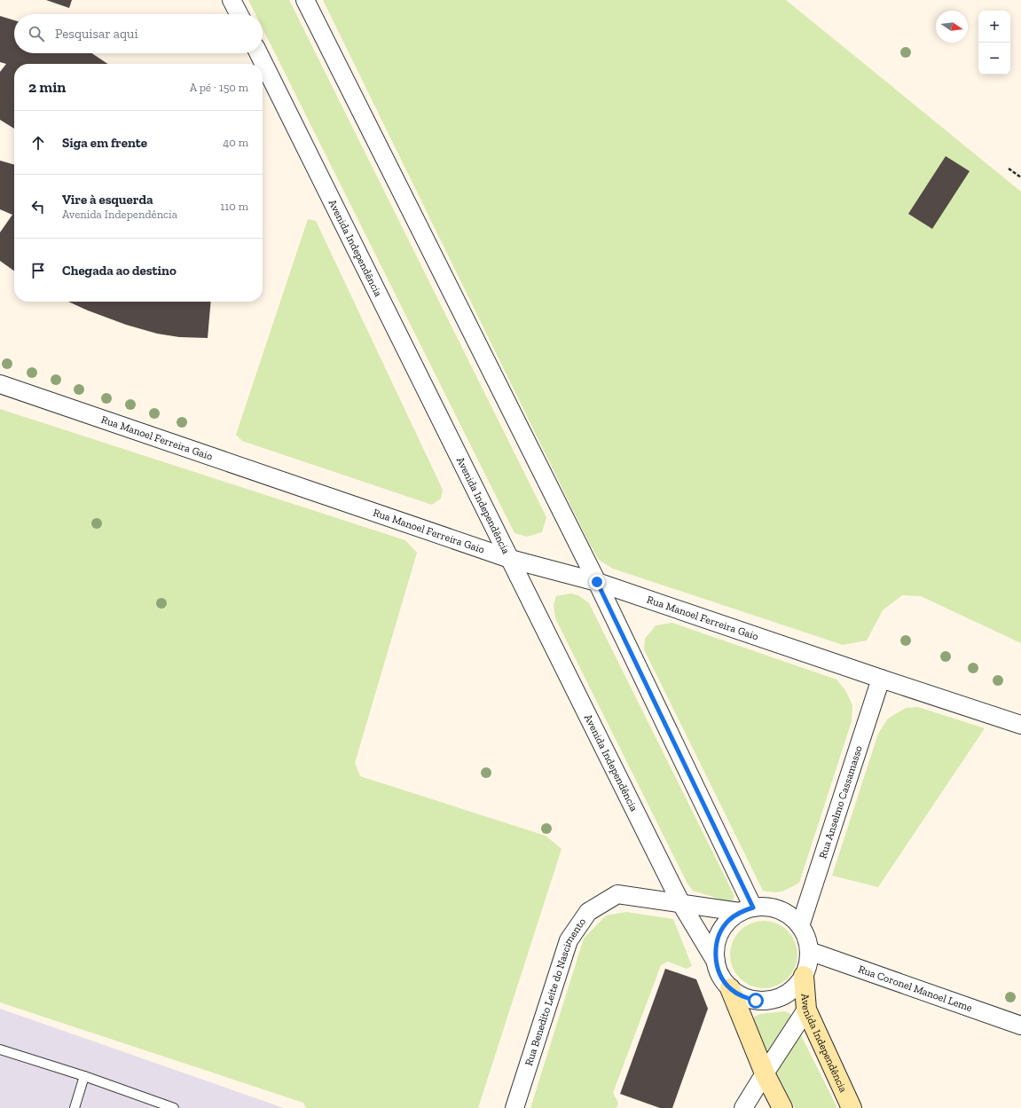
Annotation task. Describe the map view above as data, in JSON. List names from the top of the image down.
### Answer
{
  "streets": {
    "street": [
      "Avenida Independência",
      "Rua Manoel Ferreira Gaio",
      "Rua Anselmo Cassamasso",
      "Rua Coronel Manoel Leme",
      "Rua Benedito Leite do Nascimento"
    ]
  },
  "crossings": [
    ["Avenida Independência", "Rua Manoel Ferreira Gaio"],
    ["Avenida Independência", "Rua Anselmo Cassamasso"],
    ["Avenida Independência", "Rua Coronel Manoel Leme"],
    ["Avenida Independência", "Rua Benedito Leite do Nascimento"],
    ["Rua Manoel Ferreira Gaio", "Rua Anselmo Cassamasso"],
    ["Rua Anselmo Cassamasso", "Rua Coronel Manoel Leme"],
    ["Rua Anselmo Cassamasso", "Rua Benedito Leite do Nascimento"],
    ["Rua Coronel Manoel Leme", "Rua Benedito Leite do Nascimento"]
  ],
  "north": "right",
  "page": {
    "map_buttons": ["+", "−"],
    "search": "Pesquisar aqui",
    "heading": ["2 min", "A pé · 150 m"],
    "list": [
      ["Siga em frente", "40 m"],
      ["Vire à esquerda", "Avenida Independência", "110 m"],
      "Chegada ao destino"
    ]
  }
}
